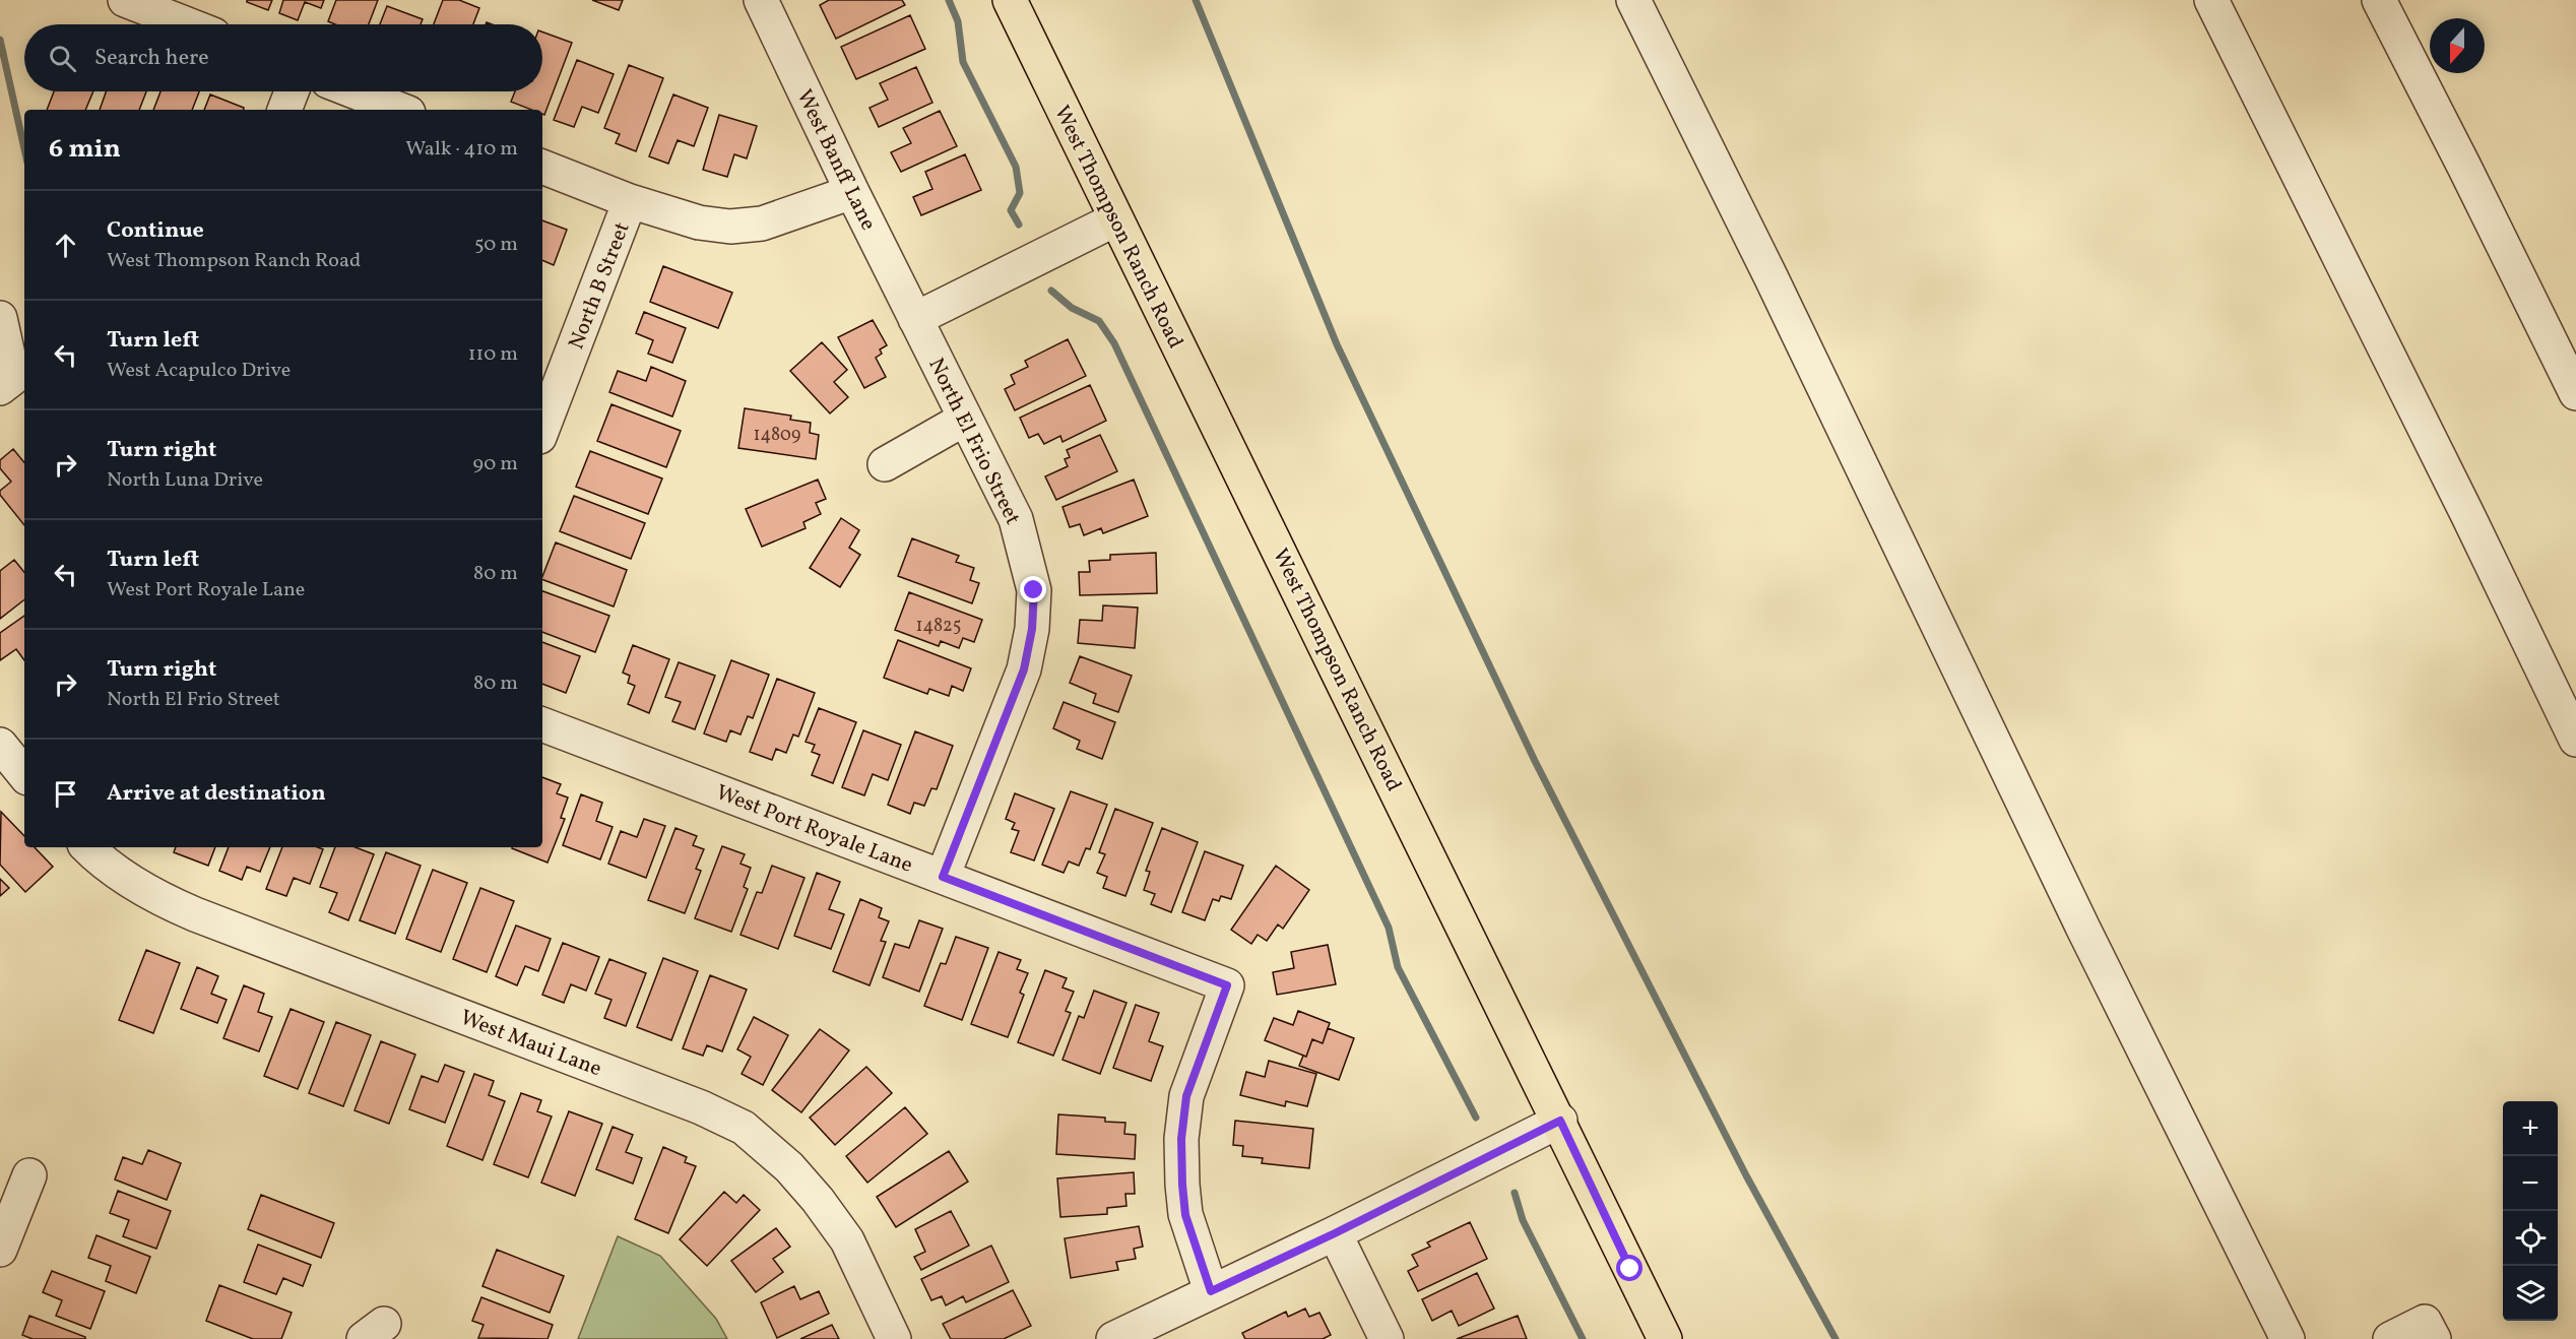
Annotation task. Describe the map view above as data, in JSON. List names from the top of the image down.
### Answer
{
  "streets": {
    "main road": ["West Thompson Ranch Road"],
    "street": [
      "West Banff Lane",
      "North B Street",
      "North El Frio Street",
      "West Port Royale Lane",
      "West Maui Lane"
    ]
  },
  "crossings": [
    ["West Banff Lane", "North El Frio Street"],
    ["North El Frio Street", "West Port Royale Lane"]
  ],
  "house_numbers": ["14809", "14825"],
  "north": "bottom",
  "page": {
    "search": "Search here",
    "heading": ["6 min", "Walk · 410 m"],
    "list": [
      ["Continue", "West Thompson Ranch Road", "50 m"],
      ["Turn left", "West Acapulco Drive", "110 m"],
      ["Turn right", "North Luna Drive", "90 m"],
      ["Turn left", "West Port Royale Lane", "80 m"],
      ["Turn right", "North El Frio Street", "80 m"],
      "Arrive at destination"
    ],
    "map_buttons": ["+", "−"]
  }
}
